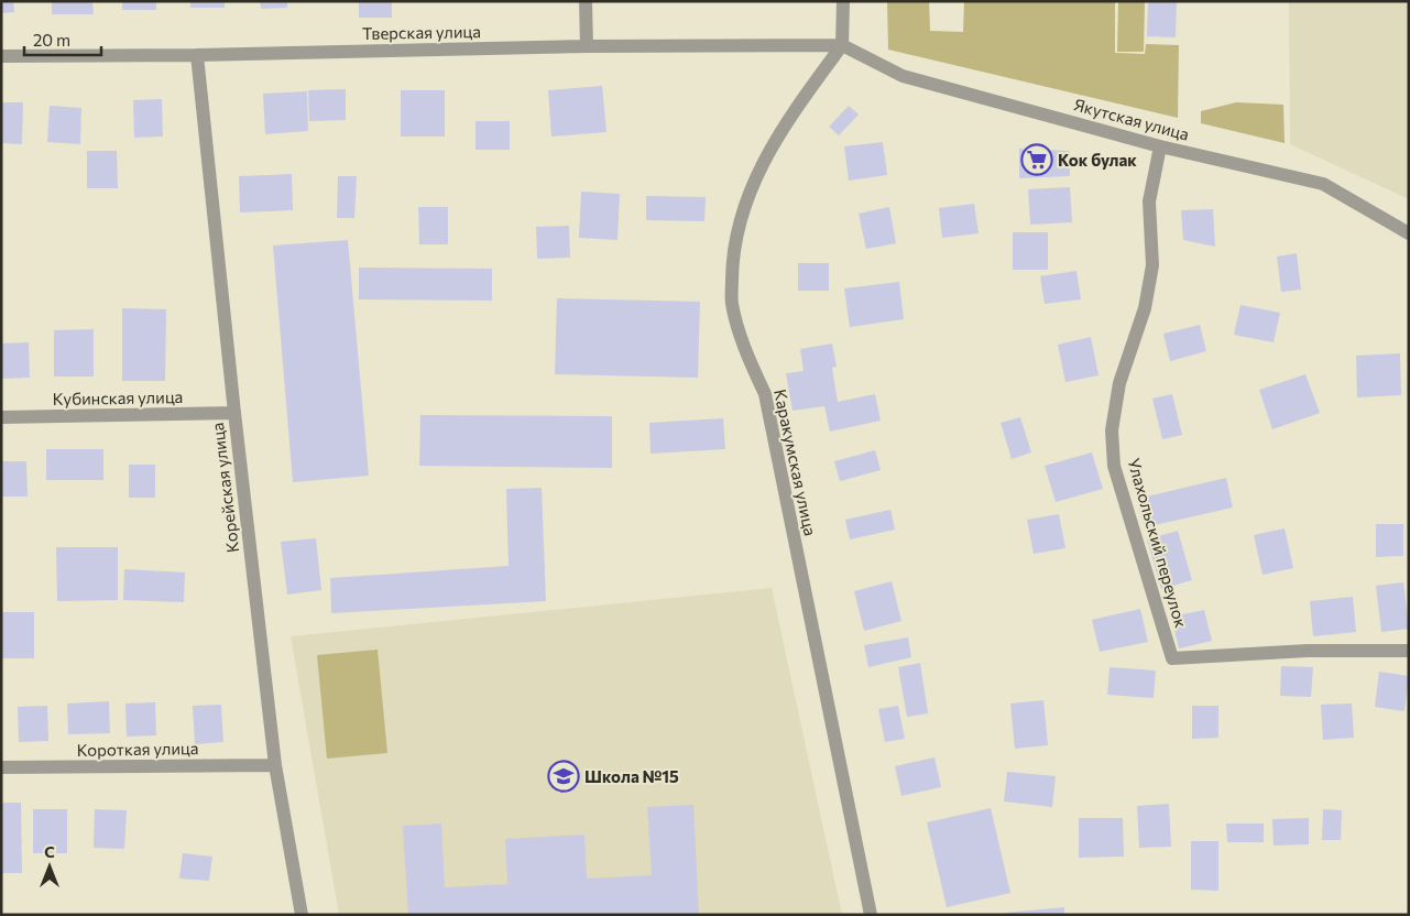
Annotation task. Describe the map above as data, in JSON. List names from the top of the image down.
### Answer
{
  "streets": {
    "street": [
      "Тверская улица",
      "Якутская улица",
      "Кубинская улица",
      "Каракумская улица",
      "Корейская улица",
      "Улахольский переулок",
      "Короткая улица"
    ]
  },
  "crossings": [
    ["Тверская улица", "Якутская улица"],
    ["Тверская улица", "Каракумская улица"],
    ["Тверская улица", "Корейская улица"],
    ["Якутская улица", "Каракумская улица"],
    ["Якутская улица", "Улахольский переулок"],
    ["Кубинская улица", "Корейская улица"],
    ["Корейская улица", "Короткая улица"]
  ],
  "places": {
    "supermarket": ["Кок булак"],
    "school or university": ["Школа №15"]
  },
  "scale_bar": "20 m",
  "north": "top"
}
